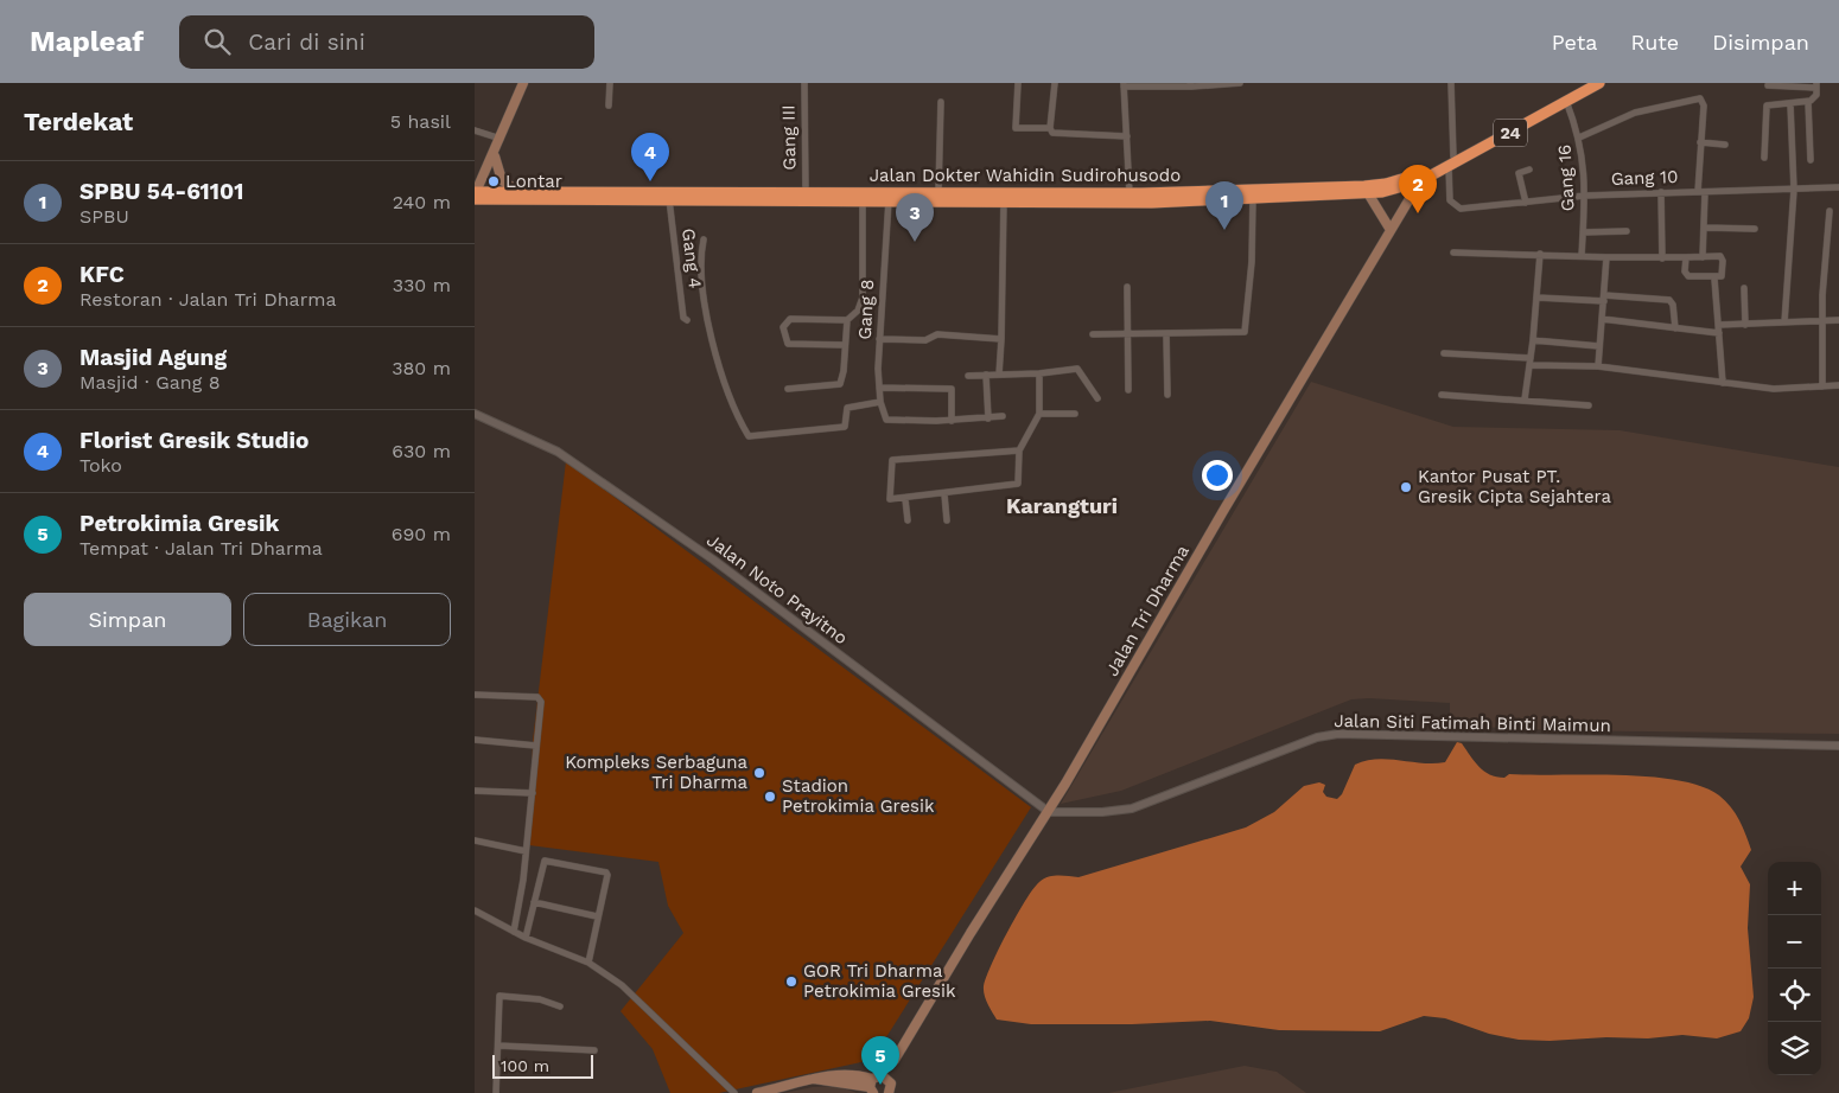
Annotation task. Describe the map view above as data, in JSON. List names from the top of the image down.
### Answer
{
  "streets": {
    "highway": ["24", "Jalan Dokter Wahidin Sudirohusodo"],
    "main road": ["Jalan Tri Dharma"],
    "street": [
      "Gang III",
      "Gang 16",
      "Gang 10",
      "Gang 4",
      "Gang 8",
      "Jalan Noto Prayitno",
      "Jalan Siti Fatimah Binti Maimun"
    ]
  },
  "crossings": [
    ["Gang III", "Jalan Dokter Wahidin Sudirohusodo"],
    ["Jalan Dokter Wahidin Sudirohusodo", "Gang 16"],
    ["Jalan Dokter Wahidin Sudirohusodo", "Gang 10"],
    ["Jalan Dokter Wahidin Sudirohusodo", "Gang 4"],
    ["Jalan Dokter Wahidin Sudirohusodo", "Gang 8"],
    ["Jalan Dokter Wahidin Sudirohusodo", "Jalan Tri Dharma"],
    ["Gang 16", "Gang 10"],
    ["Jalan Noto Prayitno", "Jalan Tri Dharma"],
    ["Jalan Noto Prayitno", "Jalan Siti Fatimah Binti Maimun"],
    ["Jalan Tri Dharma", "Jalan Siti Fatimah Binti Maimun"]
  ],
  "districts": ["Karangturi"],
  "places": [
    "Lontar",
    "Kantor Pusat PT. Gresik Cipta Sejahtera",
    "Kompleks Serbaguna Tri Dharma",
    "Stadion Petrokimia Gresik",
    "GOR Tri Dharma Petrokimia Gresik"
  ],
  "scale_bar": "100 m",
  "page": {
    "header": "Mapleaf",
    "search": "Cari di sini",
    "nav": ["Peta", "Rute", "Disimpan"],
    "heading": ["Terdekat", "5 hasil"],
    "pins": [
      "4",
      "2",
      "1",
      "3",
      "5"
    ],
    "list": [
      {
        "mark": "1",
        "name": "SPBU 54-61101",
        "note": "SPBU",
        "value": "240 m"
      },
      {
        "mark": "2",
        "name": "KFC",
        "note": "Restoran · Jalan Tri Dharma",
        "value": "330 m"
      },
      {
        "mark": "3",
        "name": "Masjid Agung",
        "note": "Masjid · Gang 8",
        "value": "380 m"
      },
      {
        "mark": "4",
        "name": "Florist Gresik Studio",
        "note": "Toko",
        "value": "630 m"
      },
      {
        "mark": "5",
        "name": "Petrokimia Gresik",
        "note": "Tempat · Jalan Tri Dharma",
        "value": "690 m"
      }
    ],
    "buttons": ["Simpan", "Bagikan"],
    "map_buttons": ["+", "−"],
    "scale": "100 m"
  }
}
